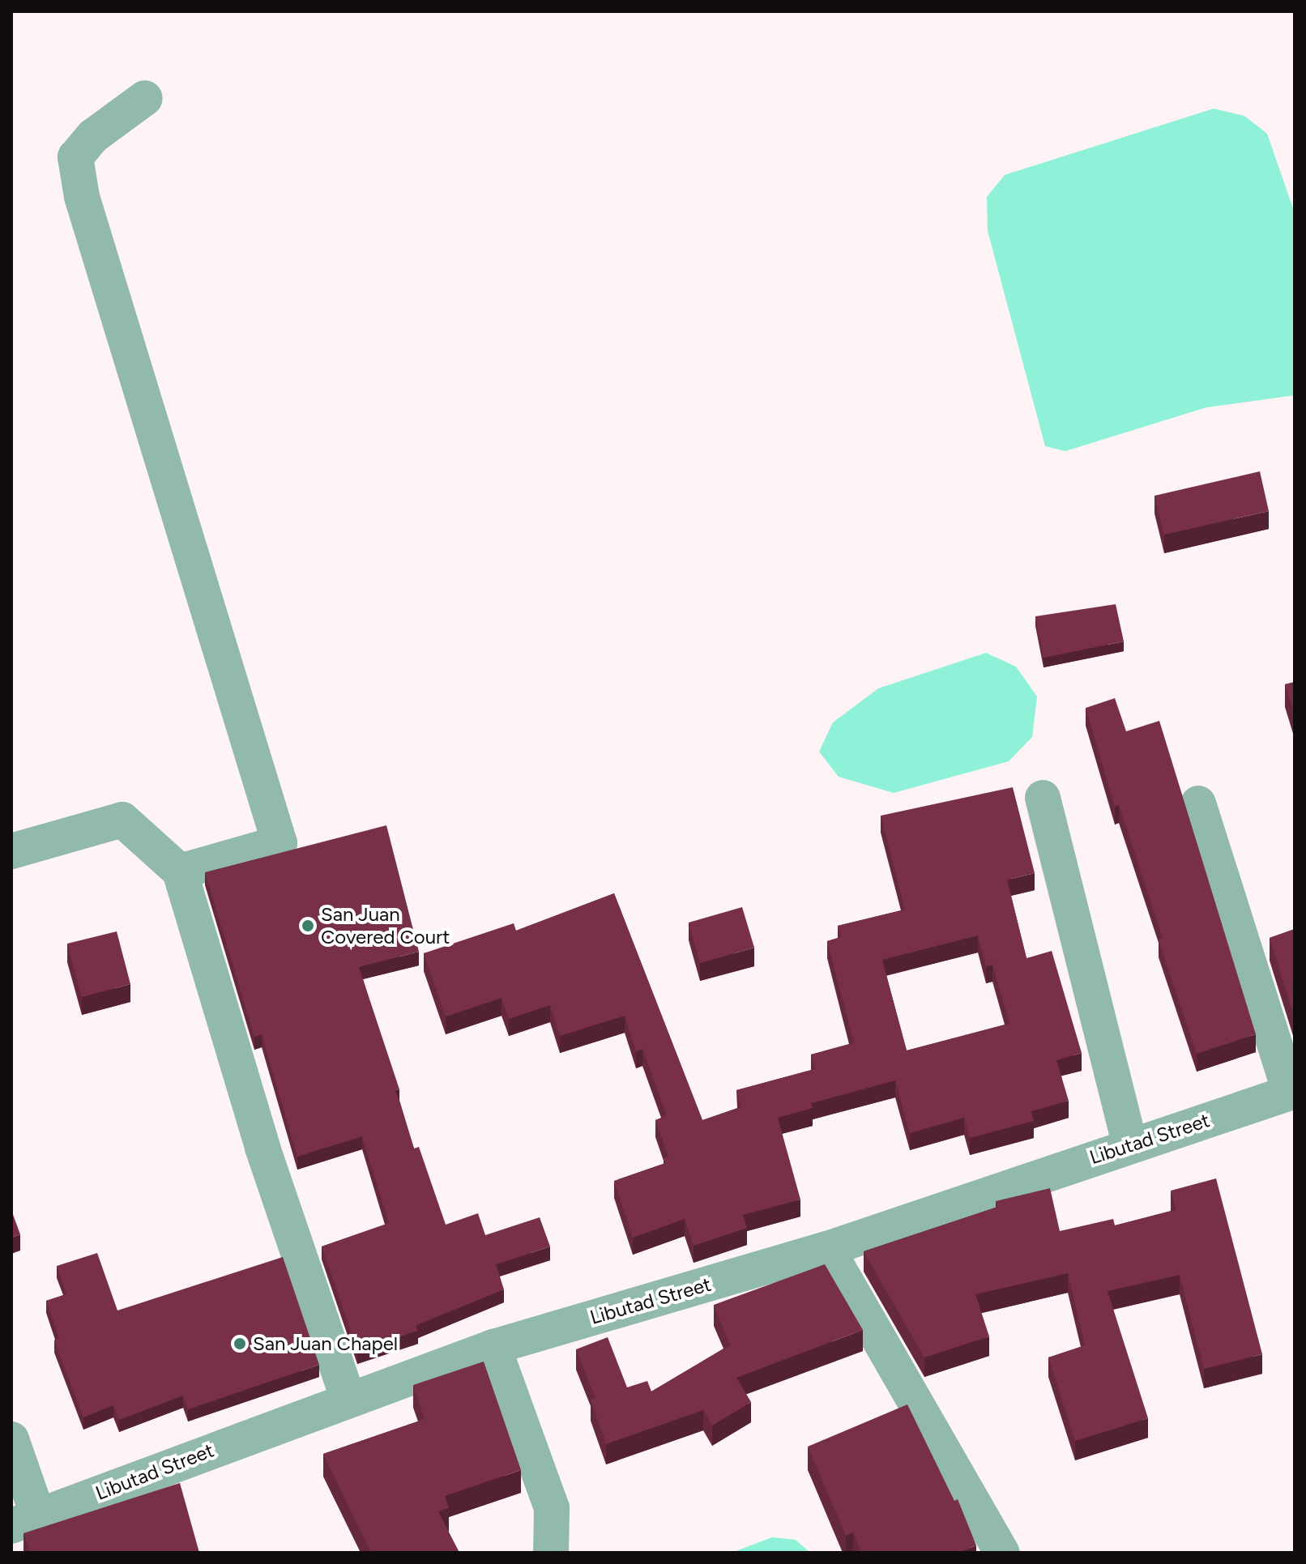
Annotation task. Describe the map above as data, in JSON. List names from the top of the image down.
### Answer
{
  "streets": {
    "street": ["Libutad Street"]
  },
  "places": ["San Juan Covered Court", "San Juan Chapel"]
}
